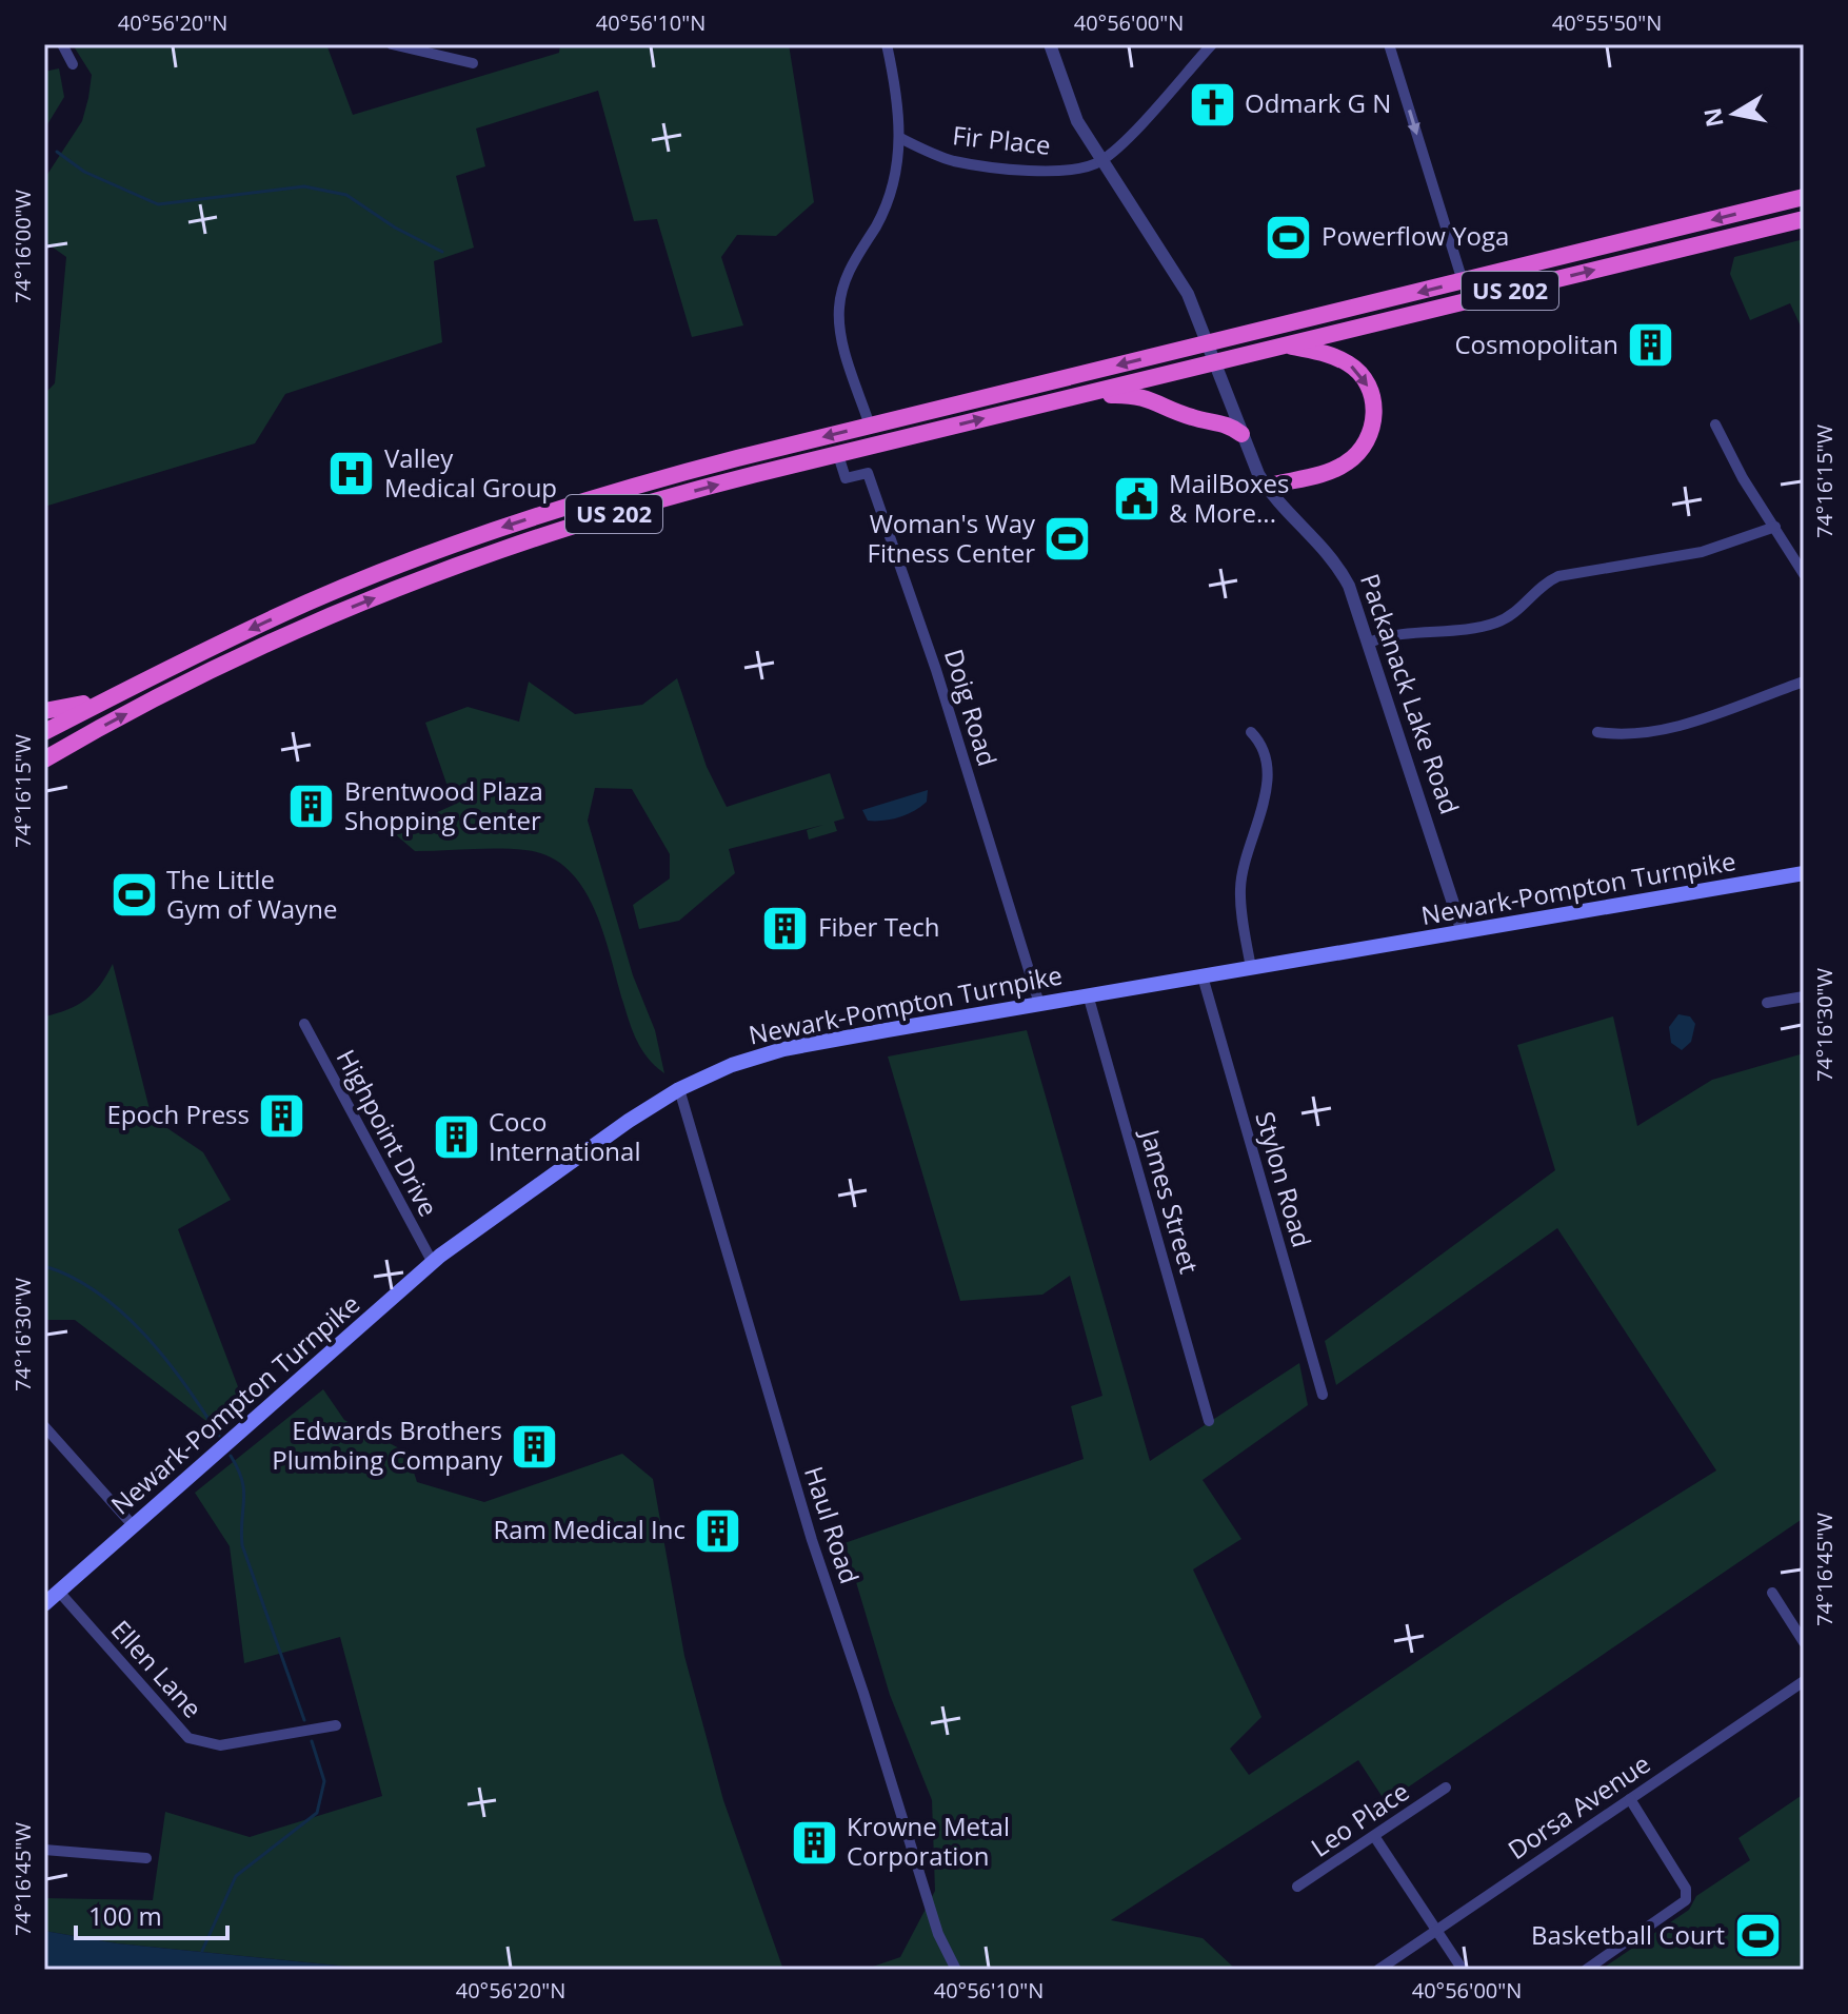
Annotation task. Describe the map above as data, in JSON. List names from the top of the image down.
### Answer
{
  "streets": {
    "highway": ["US 202"],
    "main road": ["Newark-Pompton Turnpike"],
    "street": [
      "Fir Place",
      "Packanack Lake Road",
      "Doig Road",
      "Highpoint Drive",
      "Stylon Road",
      "James Street",
      "Haul Road",
      "Ellen Lane",
      "Dorsa Avenue",
      "Leo Place"
    ]
  },
  "crossings": [
    ["Fir Place", "Packanack Lake Road"],
    ["US 202", "Packanack Lake Road"],
    ["US 202", "Doig Road"],
    ["Packanack Lake Road", "Newark-Pompton Turnpike"],
    ["Doig Road", "Newark-Pompton Turnpike"],
    ["Newark-Pompton Turnpike", "Highpoint Drive"],
    ["Newark-Pompton Turnpike", "Stylon Road"],
    ["Newark-Pompton Turnpike", "James Street"],
    ["Newark-Pompton Turnpike", "Haul Road"],
    ["Newark-Pompton Turnpike", "Ellen Lane"]
  ],
  "places": {
    "church": ["Odmark G N"],
    "sports": [
      "Powerflow Yoga",
      "Woman's Way Fitness Center",
      "The Little Gym of Wayne",
      "Basketball Court"
    ],
    "building": [
      "Cosmopolitan",
      "Brentwood Plaza Shopping Center",
      "Fiber Tech",
      "Epoch Press",
      "Coco International",
      "Edwards Brothers Plumbing Company",
      "Ram Medical Inc",
      "Krowne Metal Corporation"
    ],
    "hospital": ["Valley Medical Group"],
    "public building": ["MailBoxes & More..."]
  },
  "scale_bar": "100 m",
  "north": "left",
  "coordinates": [
    "40°56'20\"N",
    "40°56'10\"N",
    "40°56'00\"N",
    "40°55'50\"N",
    "74°16'00\"W",
    "74°16'15\"W",
    "74°16'30\"W",
    "74°16'45\"W"
  ]
}
